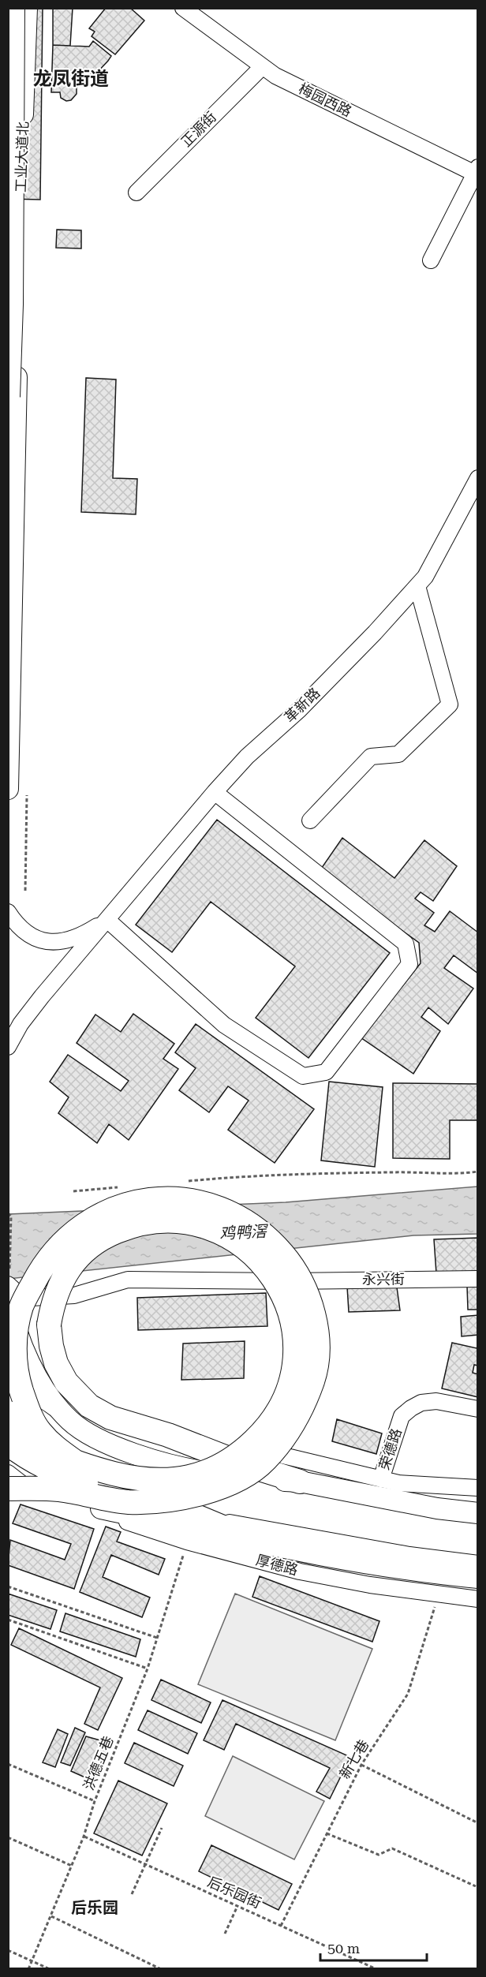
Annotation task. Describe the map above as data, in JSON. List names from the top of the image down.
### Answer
{
  "streets": {
    "main road": ["工业大道北"],
    "street": [
      "梅园西路",
      "正源街",
      "革新路",
      "永兴街",
      "荣德路",
      "厚德路"
    ],
    "path": ["新七巷", "洪德五巷", "后乐园街"]
  },
  "crossings": [
    ["梅园西路", "正源街"],
    ["新七巷", "后乐园街"],
    ["洪德五巷", "后乐园街"]
  ],
  "districts": ["龙凤街道", "后乐园"],
  "water": ["鸡鸭滘"],
  "scale_bar": "50 m"
}
